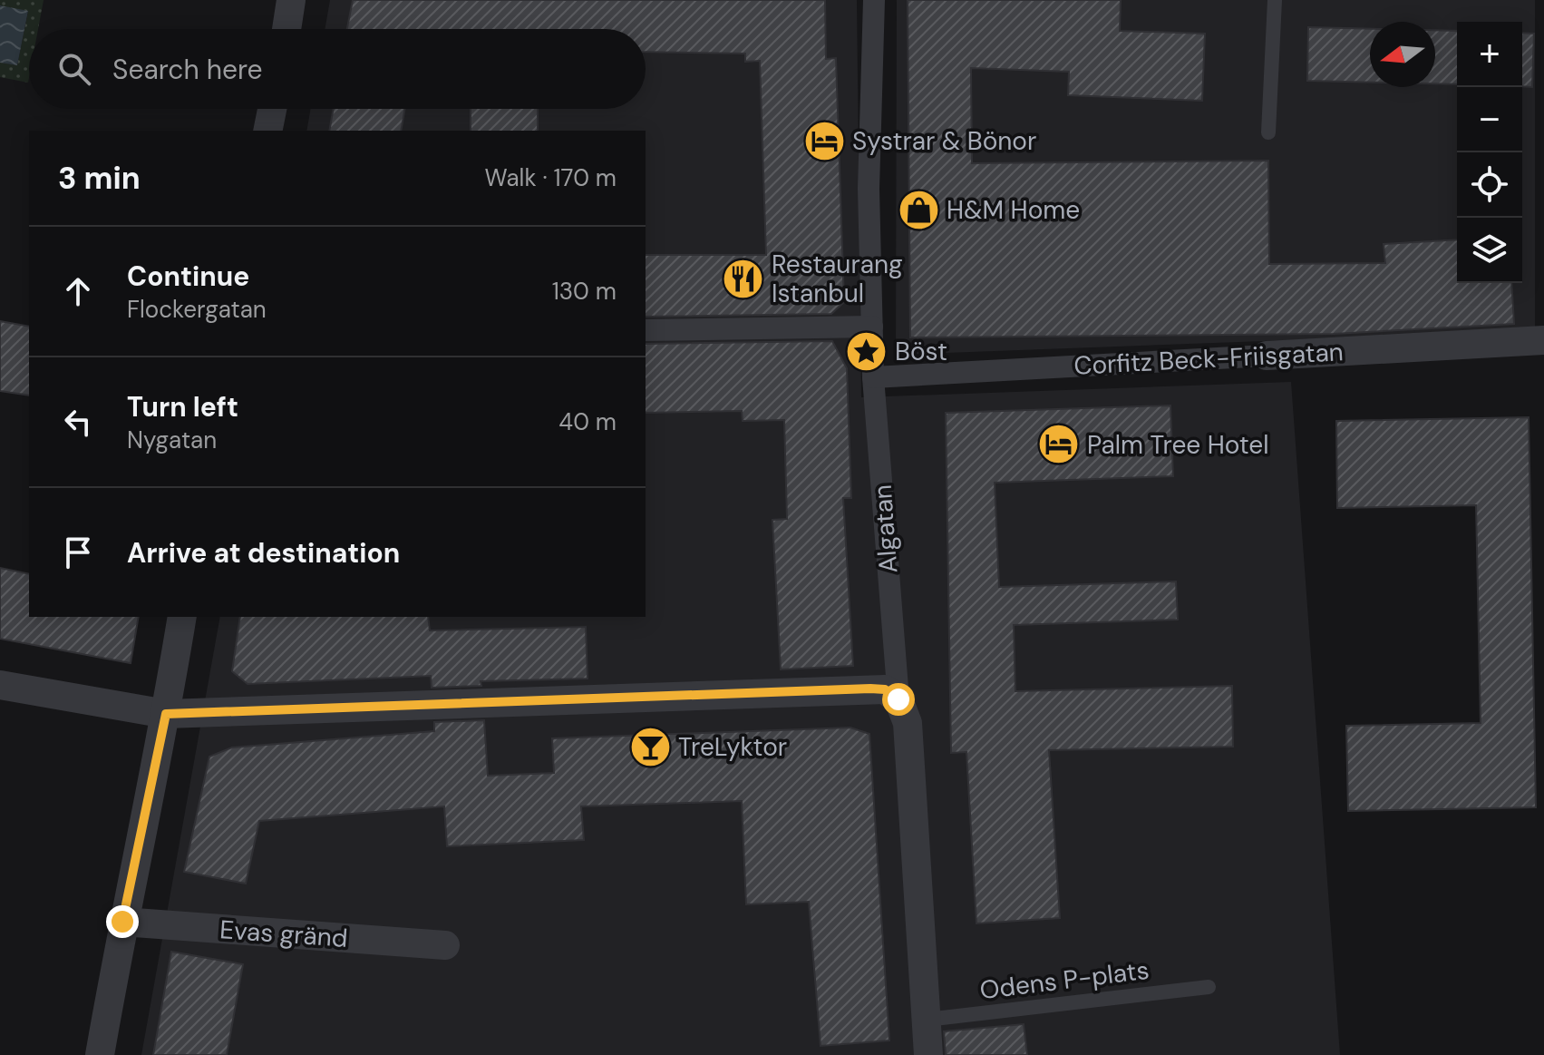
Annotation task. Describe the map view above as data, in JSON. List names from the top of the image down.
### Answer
{
  "streets": {
    "street": ["Corfitz Beck-Friisgatan", "Algatan", "Evas gränd"],
    "lane": ["Odens P-plats"]
  },
  "crossings": [
    ["Corfitz Beck-Friisgatan", "Algatan"],
    ["Algatan", "Odens P-plats"]
  ],
  "places": {
    "hotel": ["Systrar & Bönor", "Palm Tree Hotel"],
    "shop": ["H&M Home"],
    "restaurant": ["Restaurang Istanbul"],
    "place": ["Böst"],
    "bar": ["TreLyktor"]
  },
  "north": "left",
  "page": {
    "map_buttons": ["+", "−"],
    "search": "Search here",
    "heading": ["3 min", "Walk · 170 m"],
    "list": [
      ["Continue", "Flockergatan", "130 m"],
      ["Turn left", "Nygatan", "40 m"],
      "Arrive at destination"
    ]
  }
}
